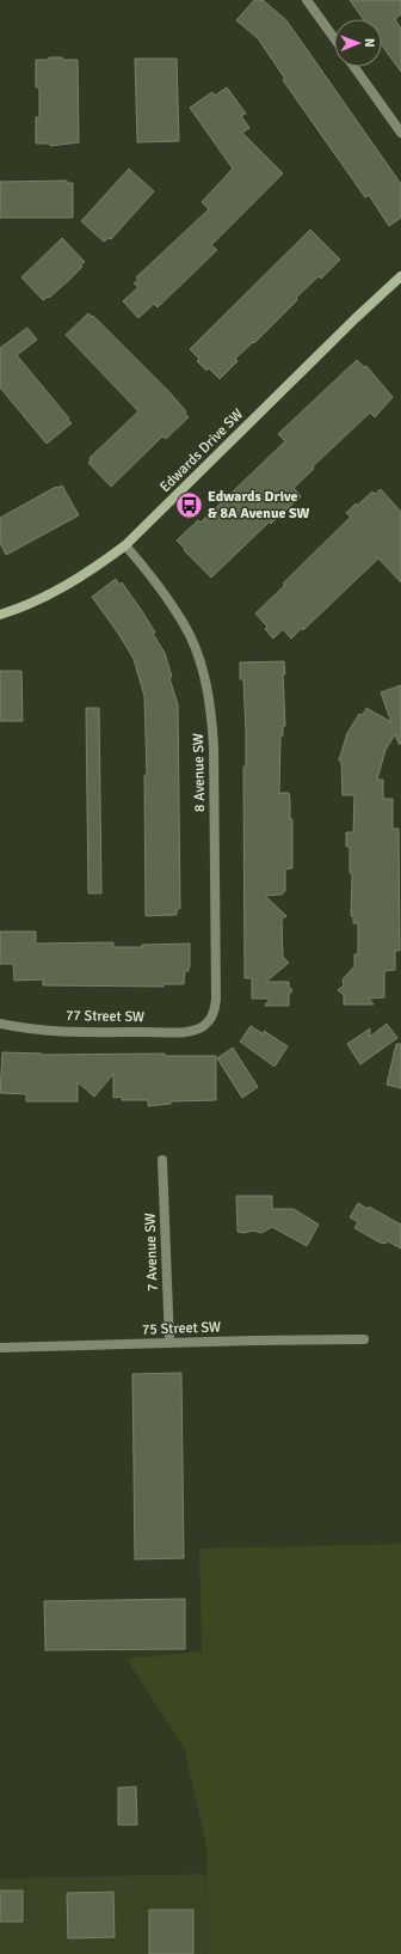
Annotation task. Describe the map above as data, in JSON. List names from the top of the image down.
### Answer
{
  "streets": {
    "street": [
      "Edwards Drive SW",
      "8 Avenue SW",
      "77 Street SW",
      "7 Avenue SW",
      "75 Street SW"
    ]
  },
  "crossings": [
    ["Edwards Drive SW", "8 Avenue SW"],
    ["8 Avenue SW", "77 Street SW"],
    ["7 Avenue SW", "75 Street SW"]
  ],
  "places": {
    "bus stop": ["Edwards Drive & 8A Avenue SW"]
  },
  "north": "right"
}
